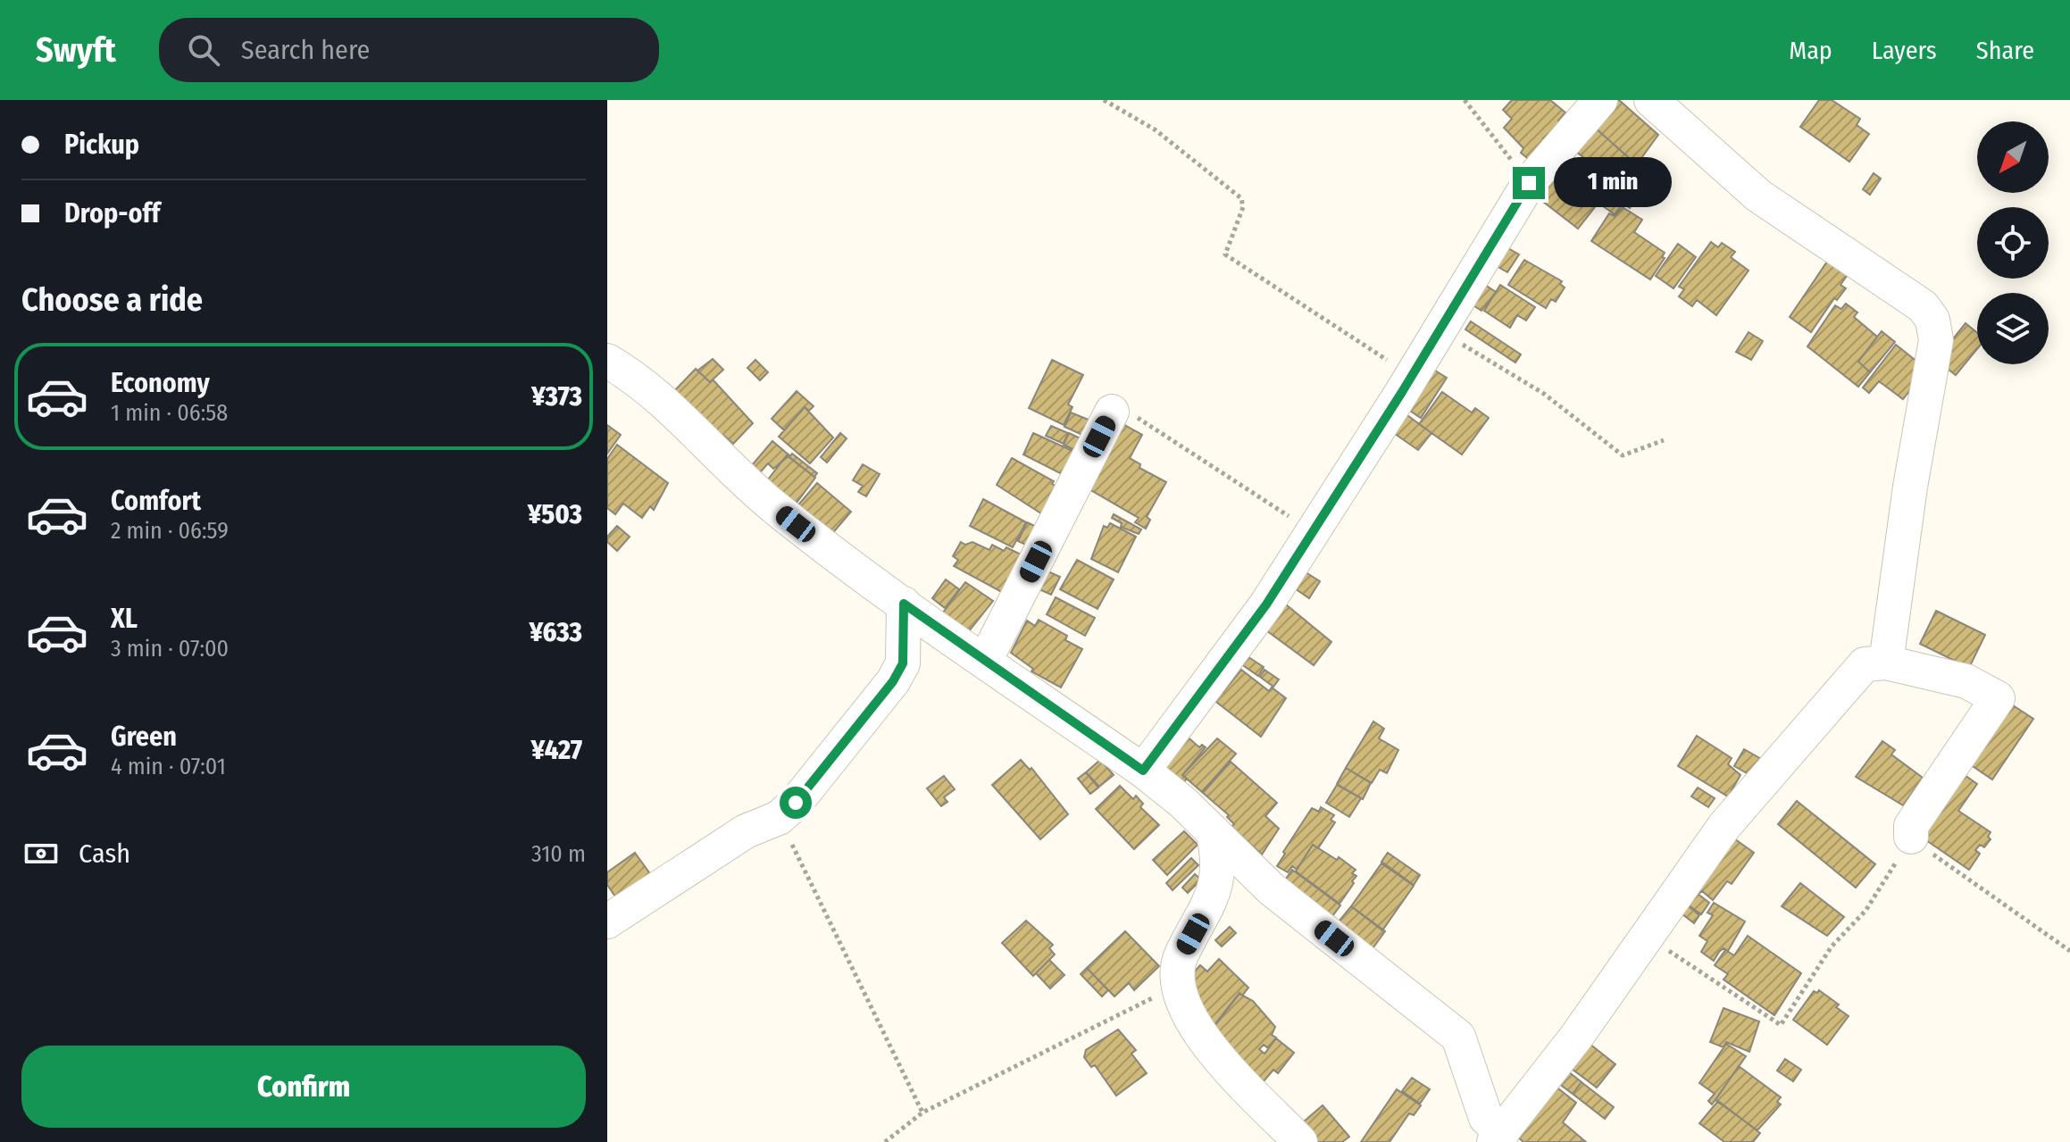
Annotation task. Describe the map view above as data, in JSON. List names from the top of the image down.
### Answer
{
  "north": "bottom left",
  "page": {
    "header": "Swyft",
    "search": "Search here",
    "nav": ["Map", "Layers", "Share"],
    "banner": ["Pickup", "Drop-off"],
    "bubble": "1 min",
    "heading": "Choose a ride",
    "list": [
      {
        "name": "Economy",
        "note": "1 min · 06:58",
        "value": "¥373"
      },
      {
        "name": "Comfort",
        "note": "2 min · 06:59",
        "value": "¥503"
      },
      {
        "name": "XL",
        "note": "3 min · 07:00",
        "value": "¥633"
      },
      {
        "name": "Green",
        "note": "4 min · 07:01",
        "value": "¥427"
      }
    ],
    "pay": ["Cash", "310 m"],
    "buttons": "Confirm"
  }
}
